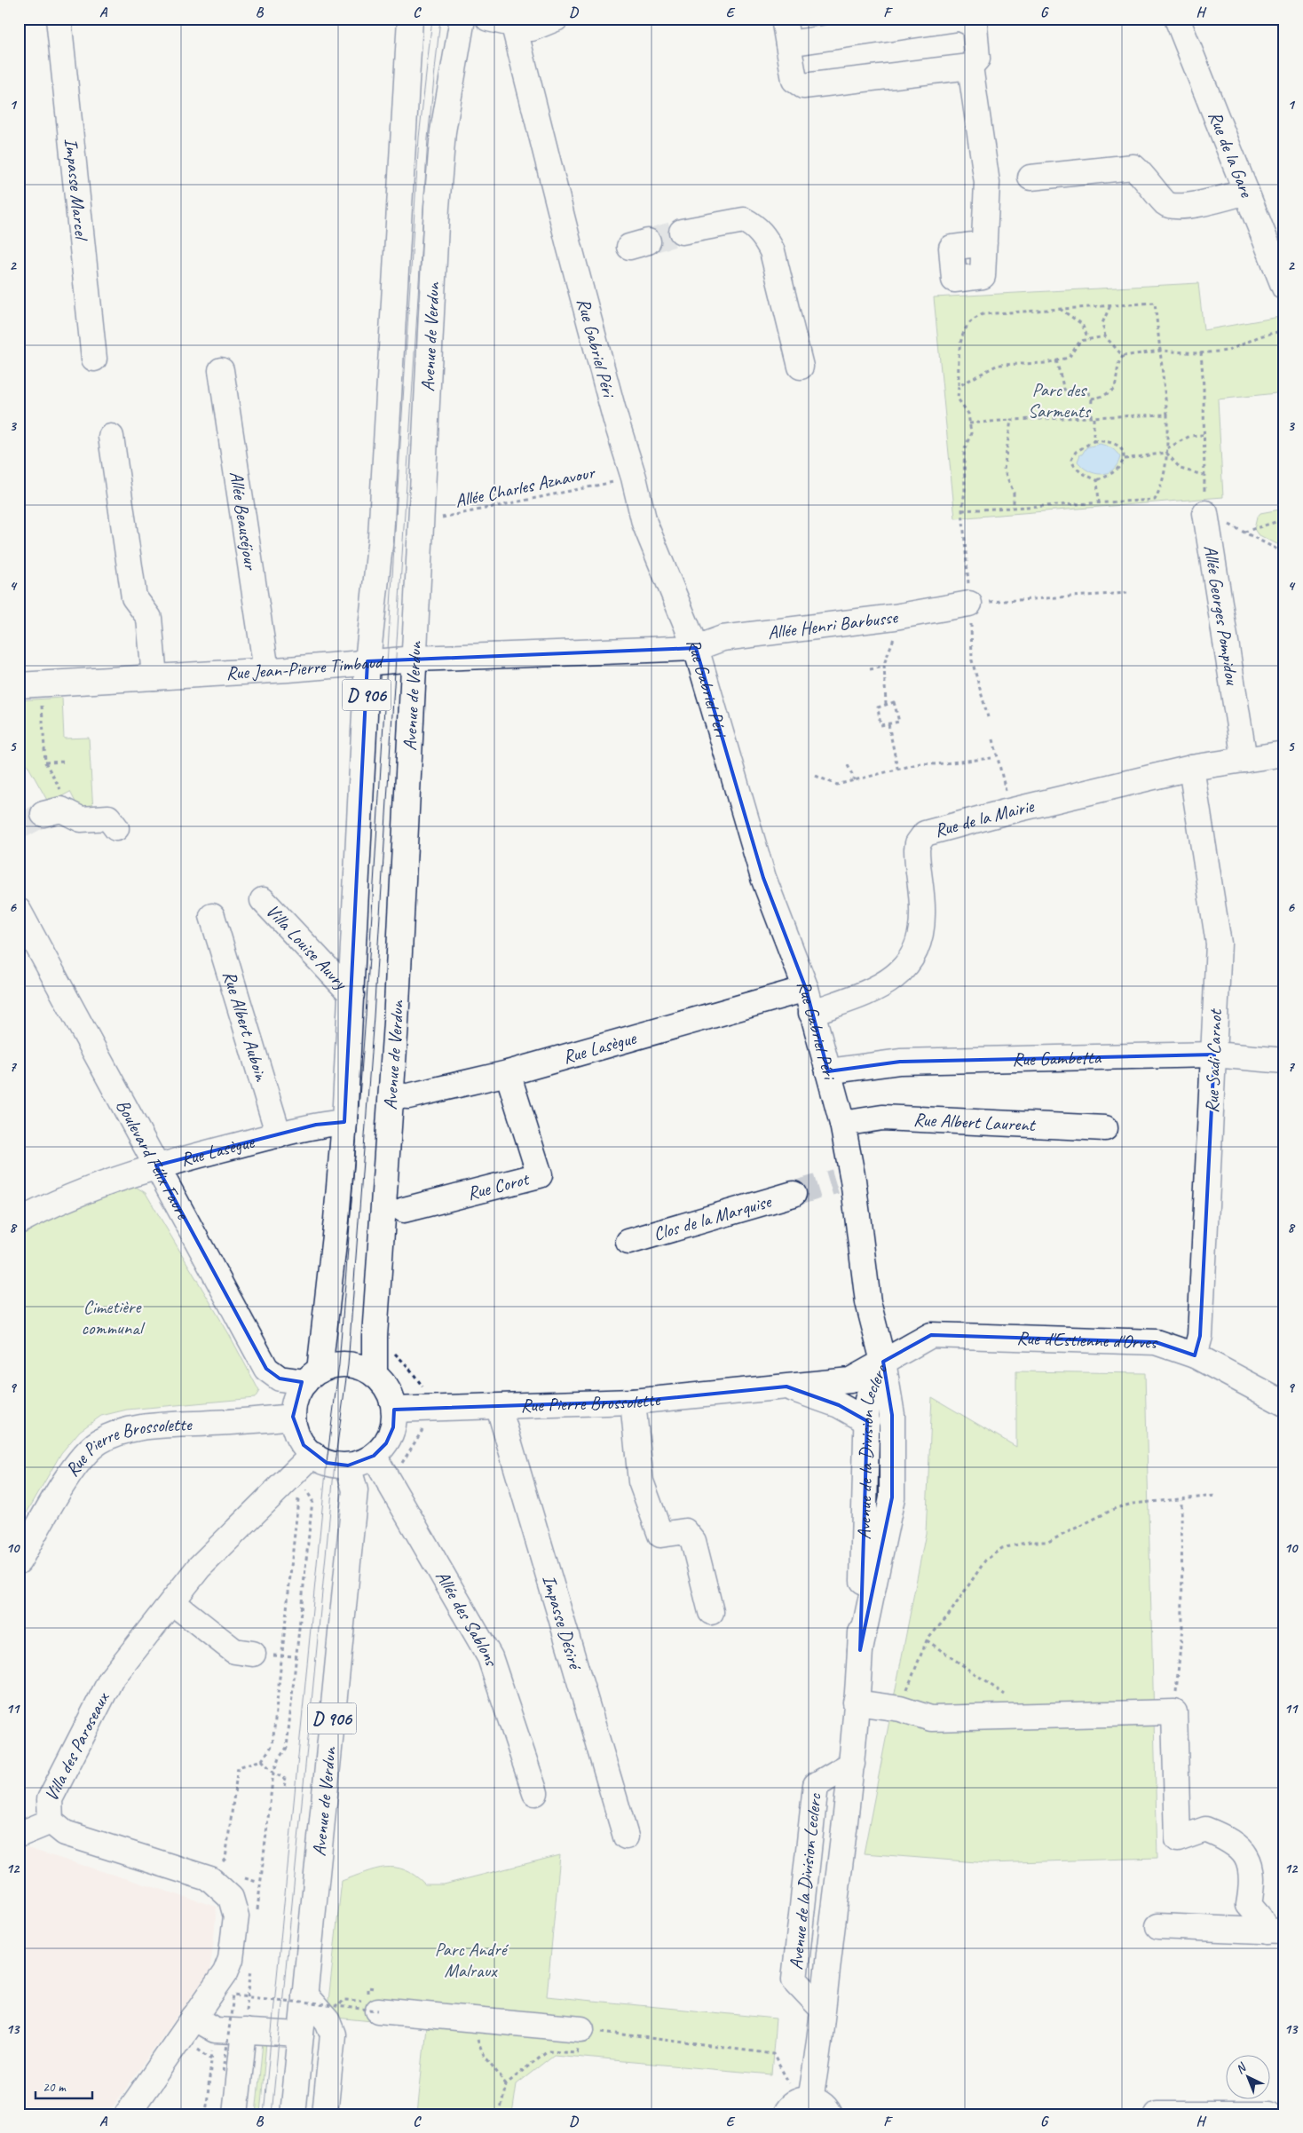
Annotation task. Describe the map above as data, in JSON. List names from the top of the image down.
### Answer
{
  "streets": {
    "street": [
      "Rue de la Gare",
      "Impasse Marcel",
      "Avenue de Verdun",
      "Rue Gabriel Péri",
      "Allée Beauséjour",
      "Allée Georges Pompidou",
      "Allée Henri Barbusse",
      "Rue Jean-Pierre Timbaud",
      "D 906",
      "Rue de la Mairie",
      "Villa Louise Auvry",
      "Rue Albert Auboin",
      "Rue Lasègue",
      "Rue Gambetta",
      "Rue Sadi Carnot",
      "Rue Albert Laurent",
      "Boulevard Félix Faure",
      "Rue Corot",
      "Clos de la Marquise",
      "Rue d'Estienne d'Orves",
      "Rue Pierre Brossolette",
      "Avenue de la Division Leclerc",
      "Allée des Sablons",
      "Impasse Désiré",
      "Villa des Paroseaux"
    ],
    "path": ["Allée Charles Aznavour"]
  },
  "crossings": [
    ["Avenue de Verdun", "Allée Charles Aznavour"],
    ["Avenue de Verdun", "Rue Jean-Pierre Timbaud"],
    ["Avenue de Verdun", "Villa Louise Auvry"],
    ["Avenue de Verdun", "Rue Lasègue"],
    ["Avenue de Verdun", "Boulevard Félix Faure"],
    ["Avenue de Verdun", "Rue Pierre Brossolette"],
    ["Avenue de Verdun", "Allée des Sablons"],
    ["Avenue de Verdun", "Villa des Paroseaux"],
    ["Rue Gabriel Péri", "Allée Charles Aznavour"],
    ["Rue Gabriel Péri", "Allée Henri Barbusse"],
    ["Rue Gabriel Péri", "Rue Jean-Pierre Timbaud"],
    ["Rue Gabriel Péri", "Rue de la Mairie"],
    ["Rue Gabriel Péri", "Rue Lasègue"],
    ["Rue Gabriel Péri", "Rue Gambetta"],
    ["Rue Gabriel Péri", "Rue Albert Laurent"],
    ["Rue Gabriel Péri", "Rue d'Estienne d'Orves"],
    ["Rue Gabriel Péri", "Rue Pierre Brossolette"],
    ["Rue Gabriel Péri", "Avenue de la Division Leclerc"],
    ["Allée Beauséjour", "Rue Jean-Pierre Timbaud"],
    ["Allée Georges Pompidou", "Rue de la Mairie"],
    ["Allée Henri Barbusse", "Rue Jean-Pierre Timbaud"],
    ["Rue de la Mairie", "Rue Sadi Carnot"],
    ["Rue Albert Auboin", "Rue Lasègue"],
    ["Rue Lasègue", "Boulevard Félix Faure"],
    ["Rue Lasègue", "Rue Corot"],
    ["Rue Gambetta", "Rue Sadi Carnot"],
    ["Rue Sadi Carnot", "Rue d'Estienne d'Orves"],
    ["Boulevard Félix Faure", "Rue Pierre Brossolette"],
    ["Boulevard Félix Faure", "Allée des Sablons"],
    ["Boulevard Félix Faure", "Villa des Paroseaux"],
    ["Rue d'Estienne d'Orves", "Rue Pierre Brossolette"],
    ["Rue d'Estienne d'Orves", "Avenue de la Division Leclerc"],
    ["Rue Pierre Brossolette", "Avenue de la Division Leclerc"],
    ["Rue Pierre Brossolette", "Allée des Sablons"],
    ["Rue Pierre Brossolette", "Impasse Désiré"],
    ["Rue Pierre Brossolette", "Villa des Paroseaux"],
    ["Allée des Sablons", "Villa des Paroseaux"]
  ],
  "parks": ["Parc des Sarments", "Cimetière communal", "Parc André Malraux"],
  "scale_bar": "20 m",
  "north": "top left",
  "grid": {
    "columns": [
      "A",
      "B",
      "C",
      "D",
      "E",
      "F",
      "G",
      "H"
    ],
    "rows": [
      "1",
      "2",
      "3",
      "4",
      "5",
      "6",
      "7",
      "8",
      "9",
      "10",
      "11",
      "12",
      "13"
    ]
  }
}
